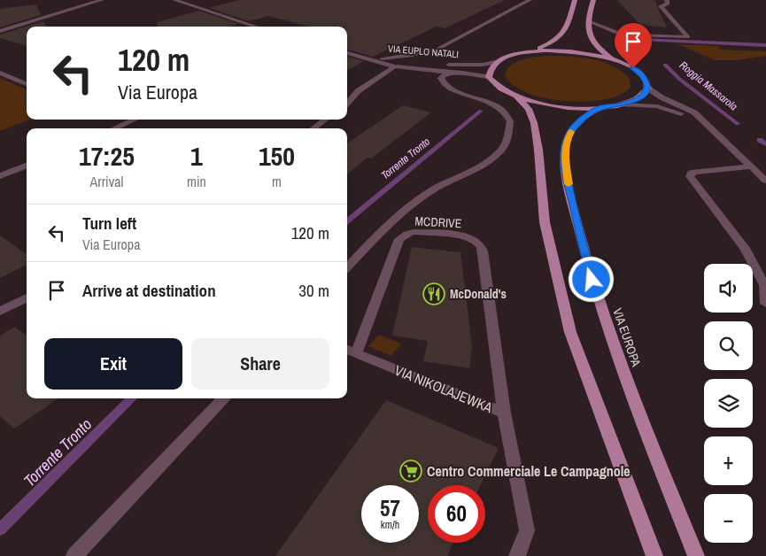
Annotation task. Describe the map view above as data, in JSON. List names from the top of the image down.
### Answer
{
  "streets": {
    "main road": ["VIA EUROPA"],
    "street": ["VIA EUPLO NATALI", "MCDRIVE", "VIA NIKOLAJEWKA"]
  },
  "crossings": [
    ["VIA EUPLO NATALI", "VIA EUROPA"],
    ["MCDRIVE", "VIA NIKOLAJEWKA"]
  ],
  "water": ["Roggia Massarola", "Torrente Tronto"],
  "places": {
    "restaurant": ["McDonald's"],
    "supermarket": ["Centro Commerciale Le Campagnole"]
  },
  "page": {
    "turn": ["120 m", "Via Europa"],
    "eta": [
      "17:25",
      "Arrival",
      "1",
      "min",
      "150",
      "m"
    ],
    "list": [
      {
        "name": "Turn left",
        "note": "Via Europa",
        "value": "120 m"
      },
      {
        "name": "Arrive at destination",
        "value": "30 m"
      }
    ],
    "map_buttons": ["+", "−"],
    "buttons": ["Exit", "Share"],
    "speed": "57 km/h",
    "limit": "60"
  }
}
